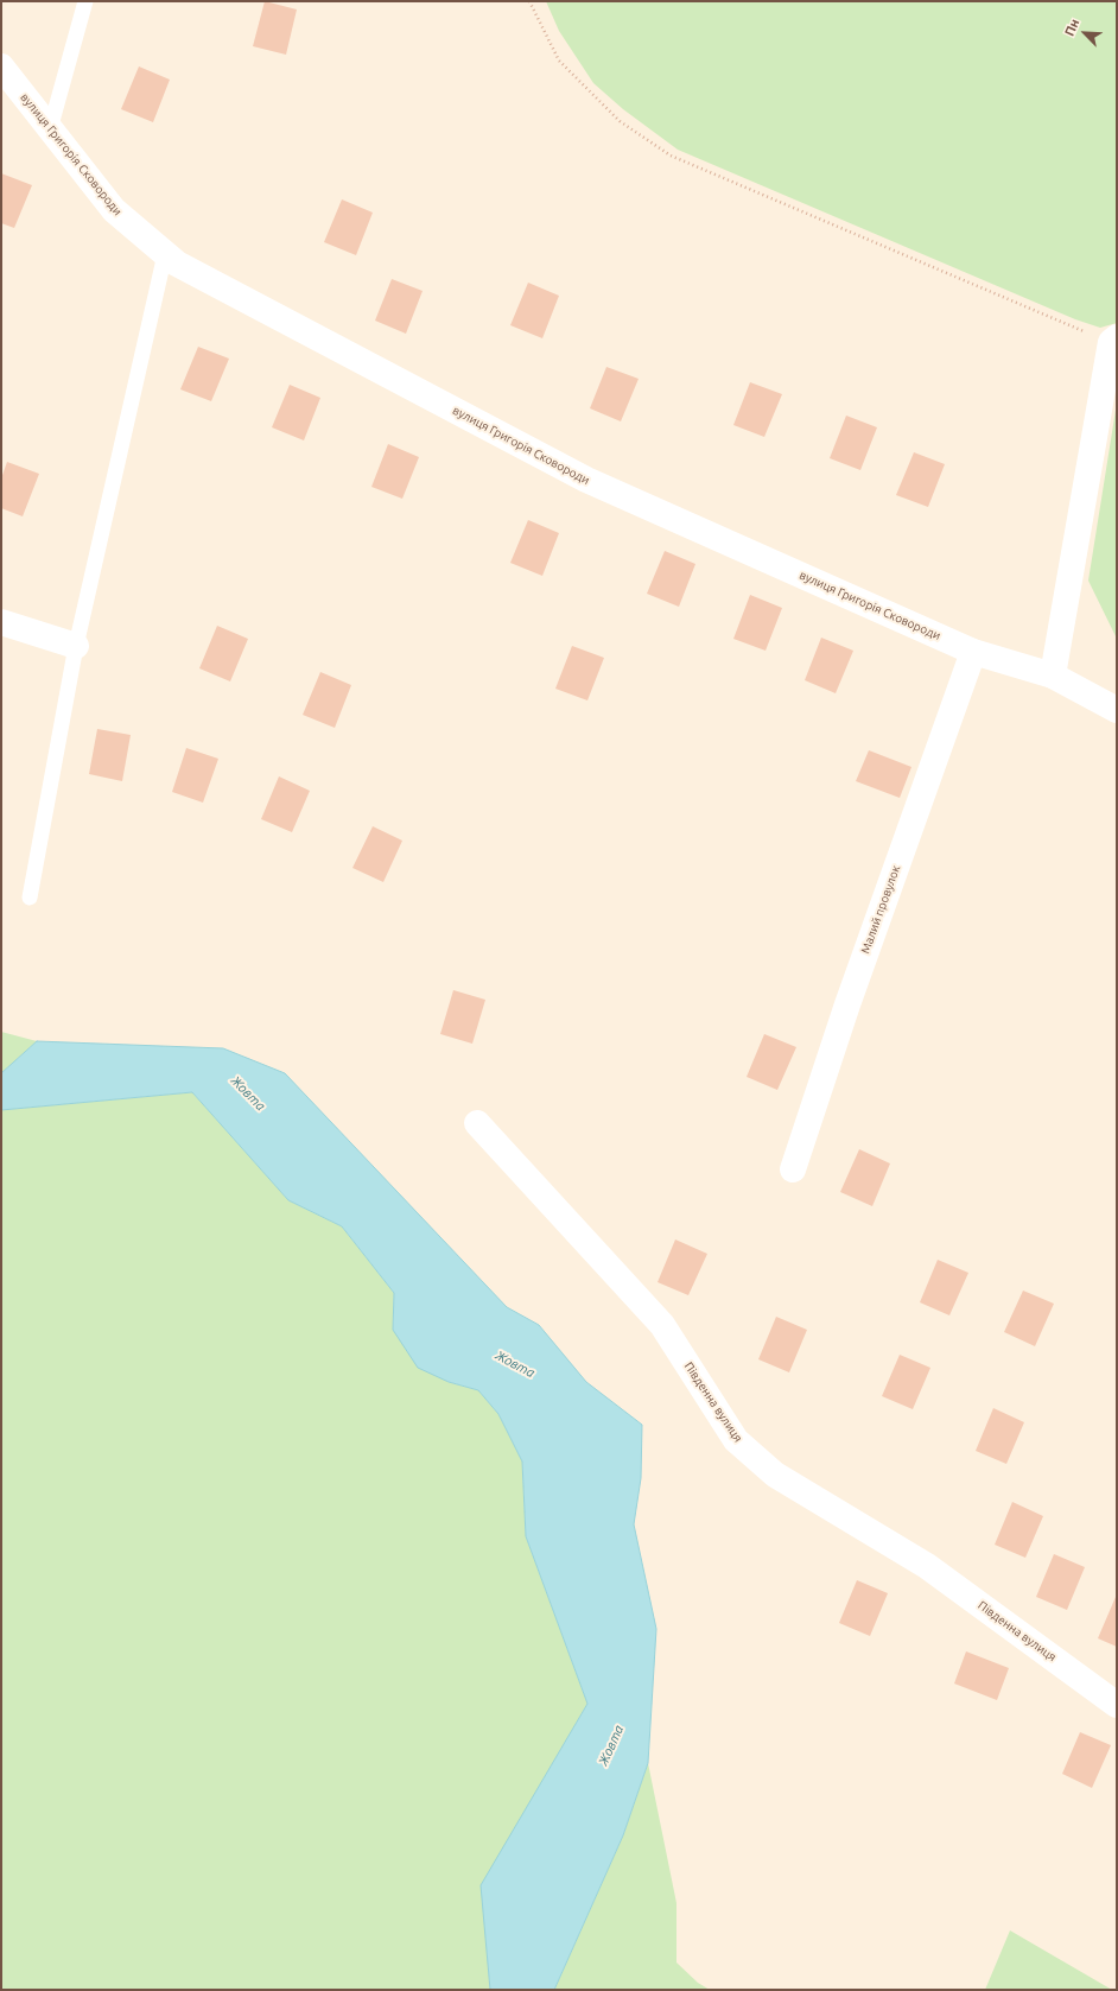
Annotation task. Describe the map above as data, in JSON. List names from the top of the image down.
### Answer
{
  "streets": {
    "street": ["вулиця Григорія Сковороди", "Малий провулок", "Південна вулиця"]
  },
  "crossings": [
    ["вулиця Григорія Сковороди", "Малий провулок"]
  ],
  "water": ["Жовта"],
  "north": "top left"
}
